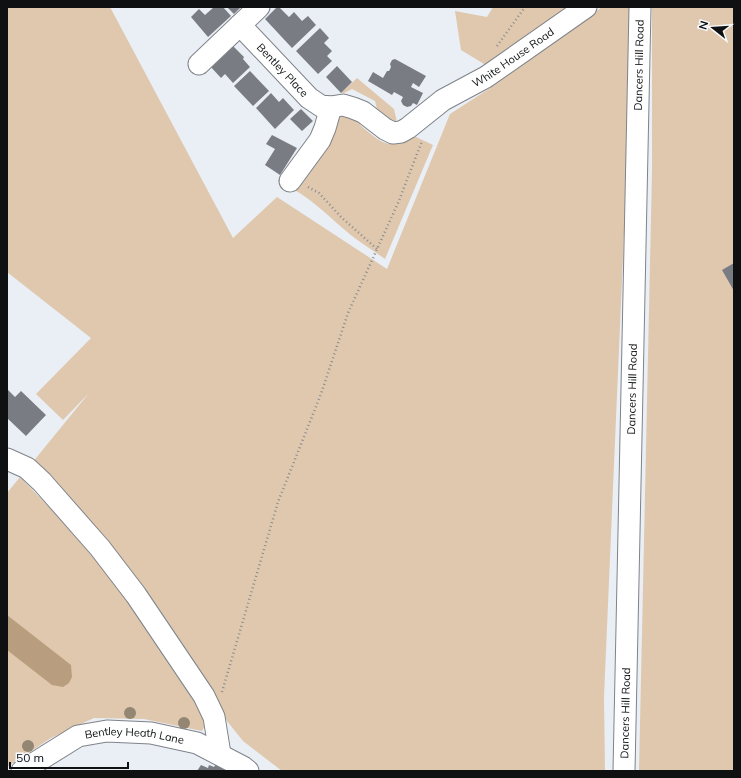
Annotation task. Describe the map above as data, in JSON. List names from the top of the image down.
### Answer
{
  "streets": {
    "street": [
      "White House Road",
      "Dancers Hill Road",
      "Bentley Place",
      "Bentley Heath Lane"
    ]
  },
  "crossings": [
    ["White House Road", "Bentley Place"]
  ],
  "scale_bar": "50 m",
  "north": "left"
}
